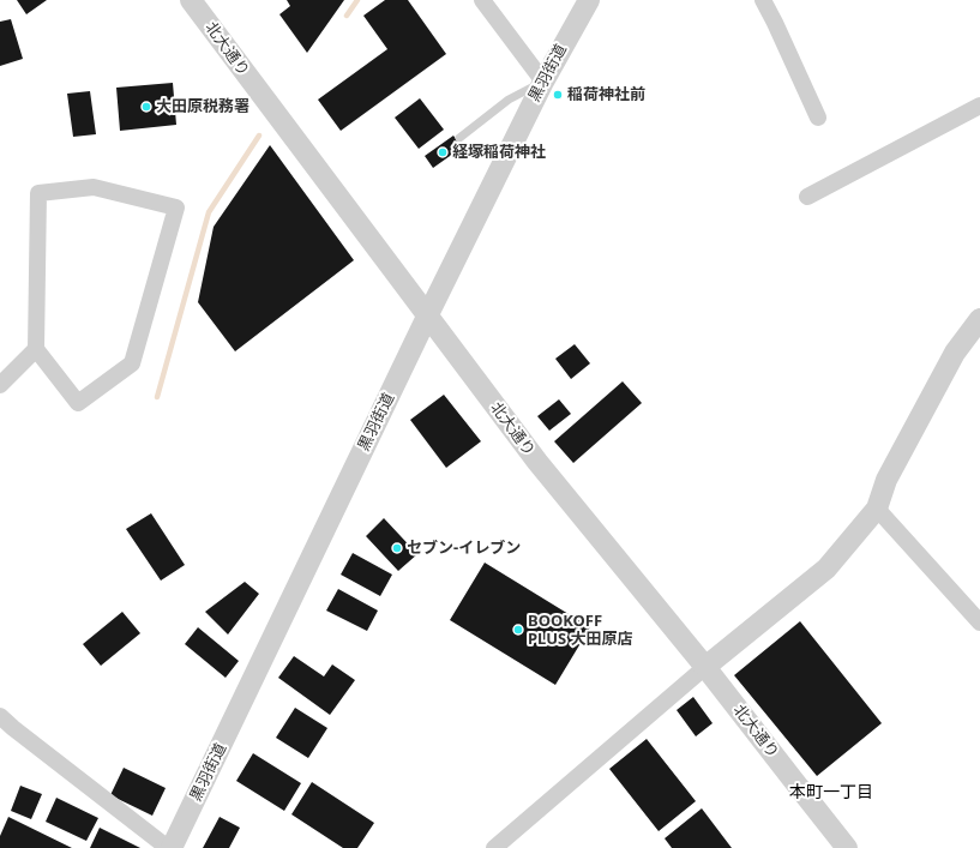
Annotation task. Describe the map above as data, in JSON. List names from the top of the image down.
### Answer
{
  "streets": {
    "street": ["北大通り", "黒羽街道"]
  },
  "crossings": [
    ["北大通り", "黒羽街道"]
  ],
  "districts": ["本町一丁目"],
  "places": [
    "稲荷神社前",
    "大田原税務署",
    "経塚稲荷神社",
    "セブン-イレブン",
    "BOOKOFF PLUS 大田原店"
  ]
}
